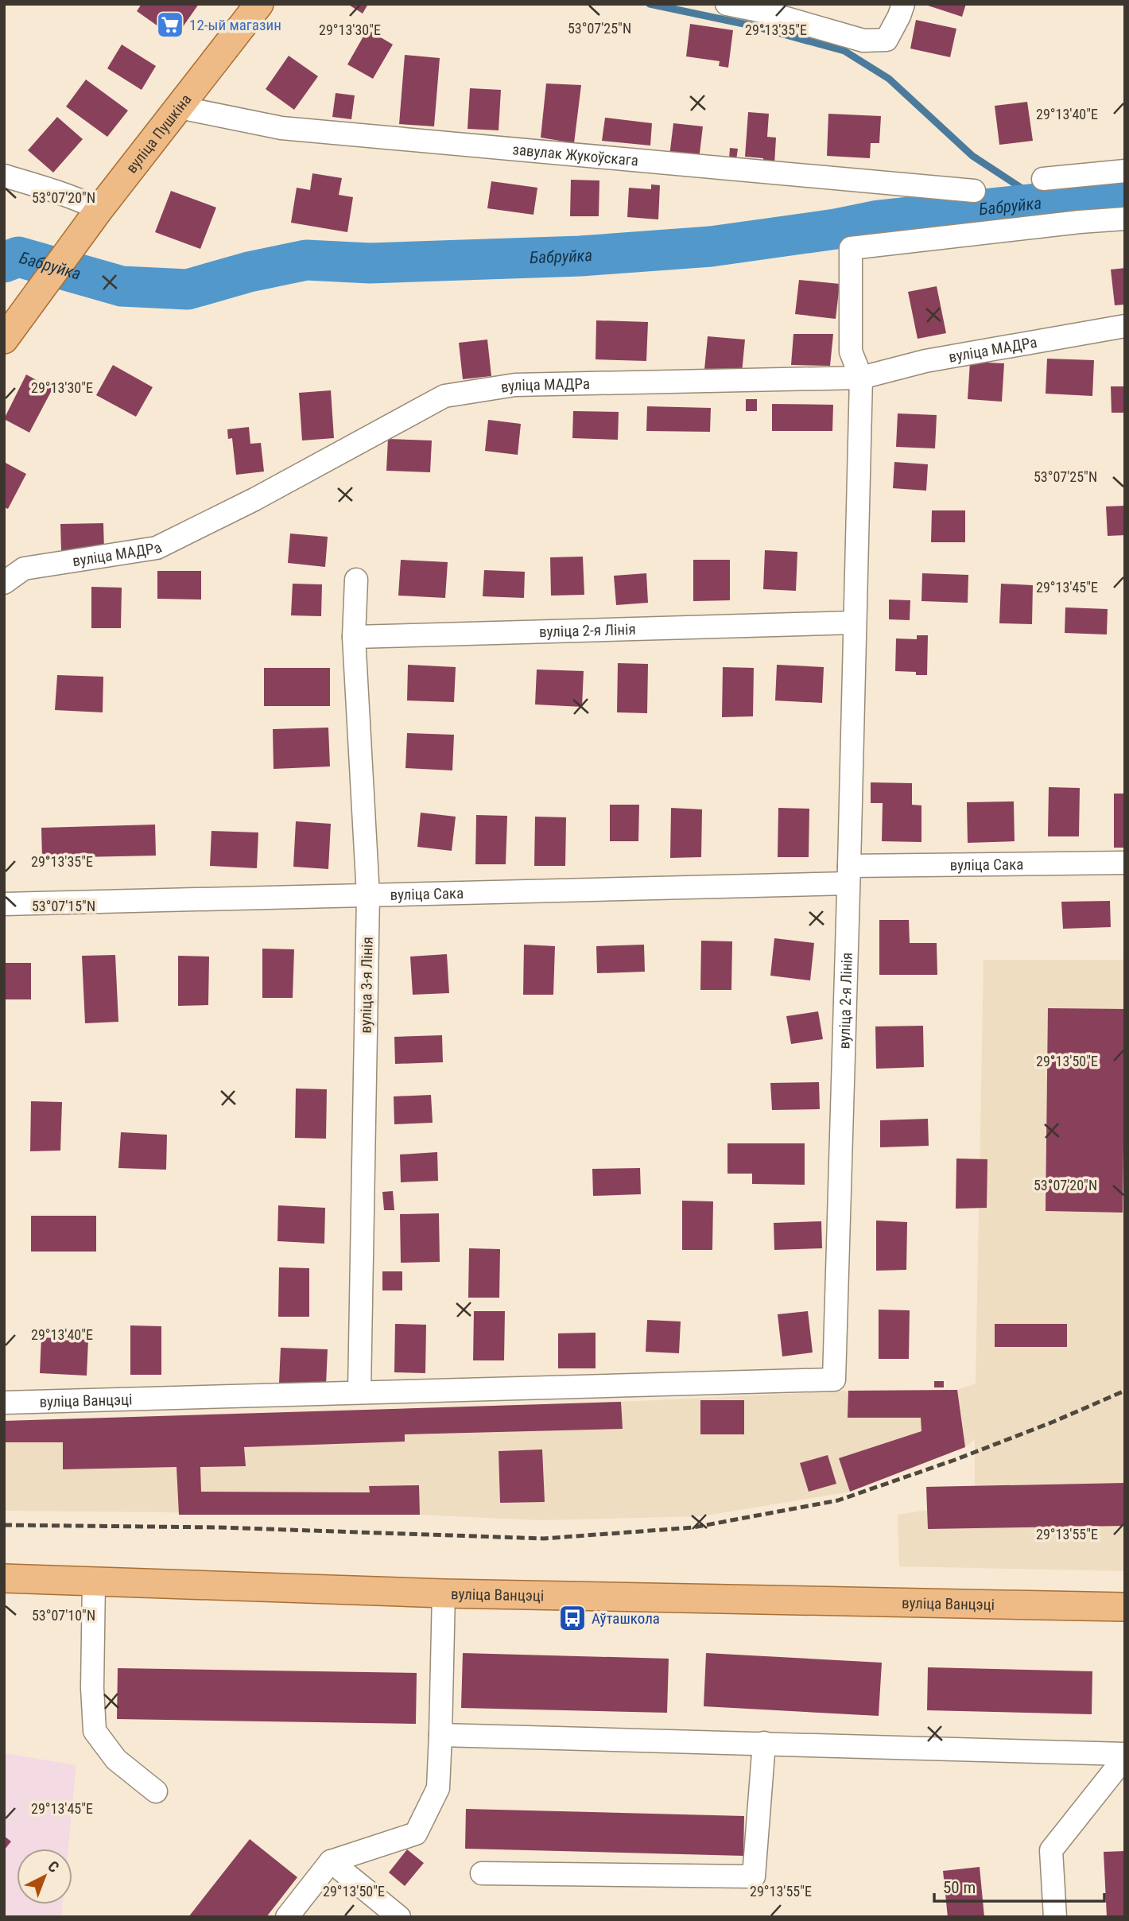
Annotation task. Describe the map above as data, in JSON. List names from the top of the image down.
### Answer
{
  "streets": {
    "main road": ["вуліца Пушкіна", "вуліца Ванцэці"],
    "street": [
      "завулак Жукоўскага",
      "вуліца МАДРа",
      "вуліца 2-я Лінія",
      "вуліца Сака",
      "вуліца 3-я Лінія"
    ]
  },
  "crossings": [
    ["вуліца Пушкіна", "завулак Жукоўскага"],
    ["вуліца МАДРа", "вуліца 2-я Лінія"],
    ["вуліца 2-я Лінія", "вуліца Сака"],
    ["вуліца 2-я Лінія", "вуліца 3-я Лінія"],
    ["вуліца 2-я Лінія", "вуліца Ванцэці"],
    ["вуліца Сака", "вуліца 3-я Лінія"],
    ["вуліца 3-я Лінія", "вуліца Ванцэці"]
  ],
  "water": ["Бабруйка"],
  "places": {
    "supermarket": ["12-ый магазин"],
    "bus stop": ["Аўташкола"]
  },
  "scale_bar": "50 m",
  "north": "top right",
  "coordinates": [
    "53°07'25\"N",
    "29°13'30\"E",
    "29°13'35\"E",
    "29°13'40\"E",
    "53°07'20\"N",
    "29°13'45\"E",
    "53°07'15\"N",
    "29°13'50\"E",
    "29°13'55\"E",
    "53°07'10\"N"
  ]
}
